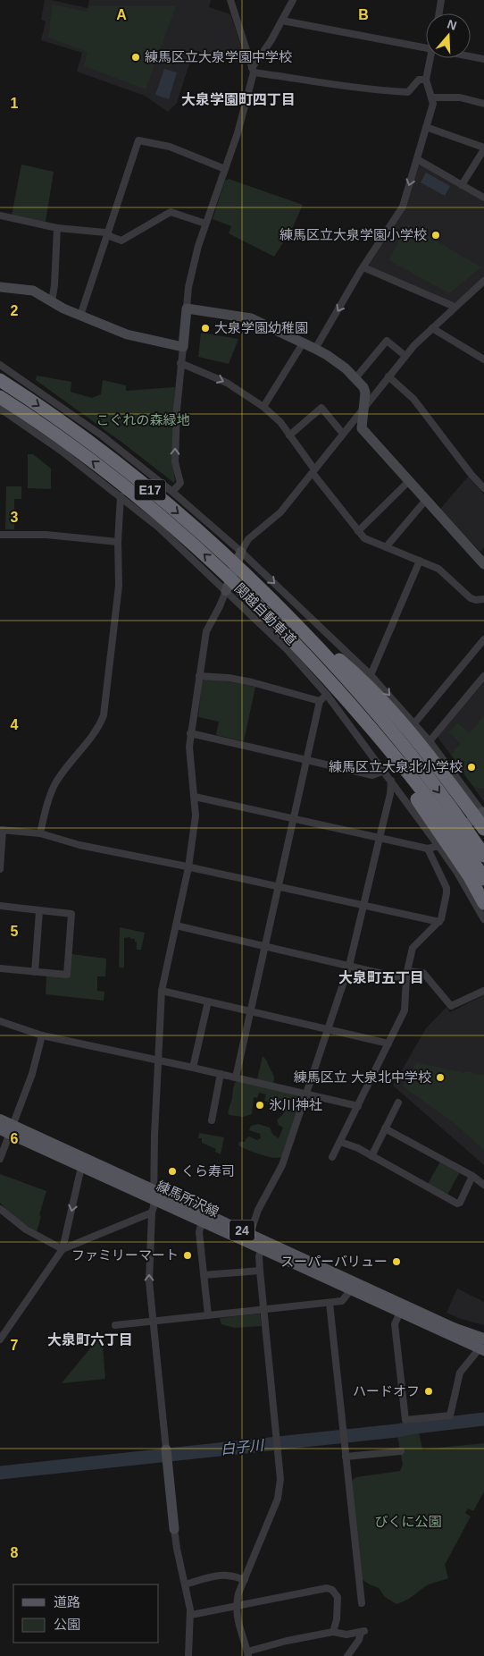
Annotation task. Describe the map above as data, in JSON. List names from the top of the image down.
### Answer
{
  "streets": {
    "highway": ["E17", "関越自動車道"],
    "main road": ["練馬所沢線", "24"]
  },
  "districts": ["大泉学園町四丁目", "大泉町五丁目", "大泉町六丁目"],
  "water": ["白子川"],
  "parks": ["こぐれの森緑地", "びくに公園"],
  "places": [
    "練馬区立大泉学園中学校",
    "練馬区立大泉学園小学校",
    "大泉学園幼稚園",
    "練馬区立大泉北小学校",
    "練馬区立 大泉北中学校",
    "氷川神社",
    "くら寿司",
    "ファミリーマート",
    "スーパーバリュー",
    "ハードオフ"
  ],
  "legend": ["道路", "公園"],
  "north": "top",
  "grid": {
    "columns": ["A", "B"],
    "rows": [
      "1",
      "2",
      "3",
      "4",
      "5",
      "6",
      "7",
      "8"
    ]
  }
}
